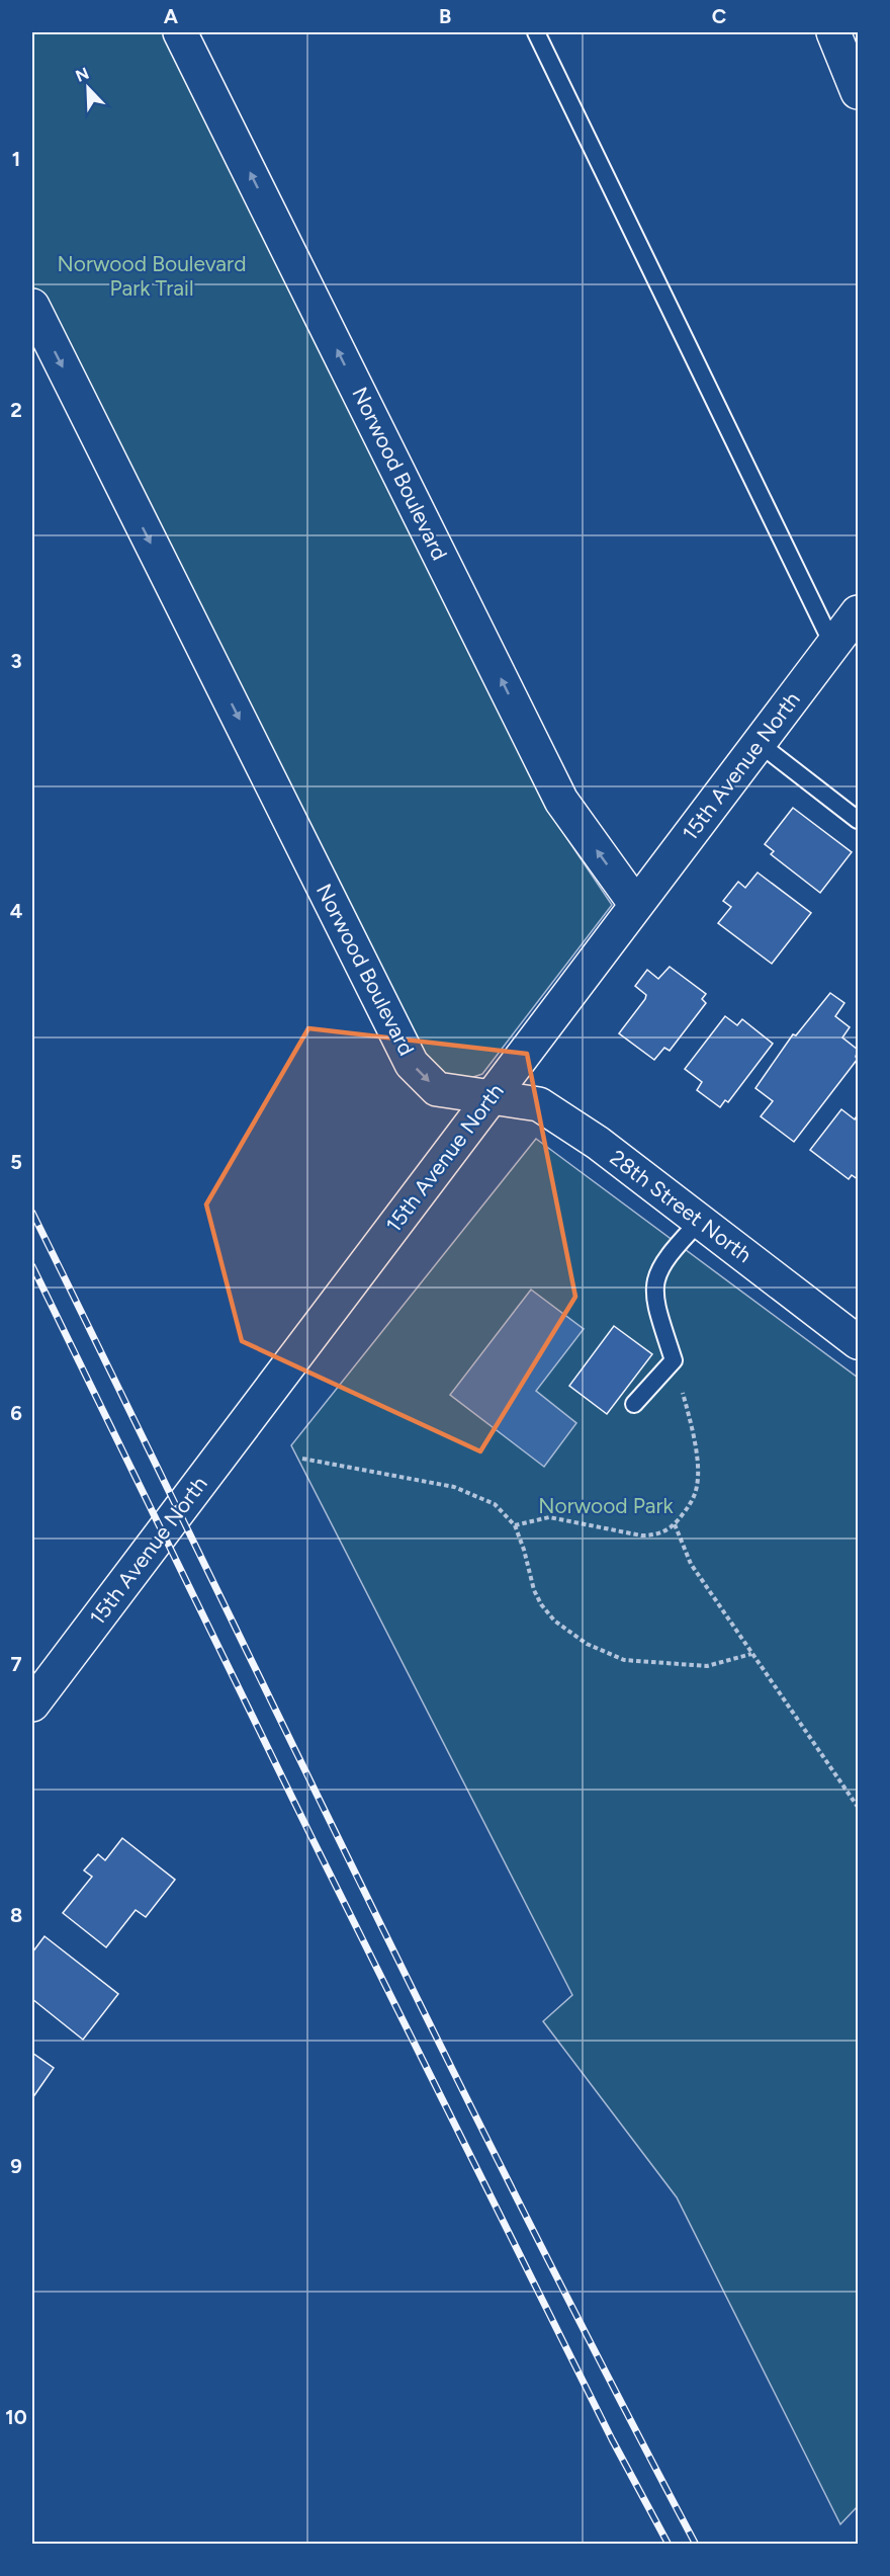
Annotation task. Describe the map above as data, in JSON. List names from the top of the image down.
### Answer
{
  "streets": {
    "street": ["Norwood Boulevard", "15th Avenue North", "28th Street North"]
  },
  "crossings": [
    ["Norwood Boulevard", "15th Avenue North"],
    ["Norwood Boulevard", "28th Street North"],
    ["15th Avenue North", "28th Street North"]
  ],
  "parks": ["Norwood Boulevard Park Trail", "Norwood Park"],
  "north": "top left",
  "grid": {
    "columns": ["A", "B", "C"],
    "rows": [
      "1",
      "2",
      "3",
      "4",
      "5",
      "6",
      "7",
      "8",
      "9",
      "10"
    ]
  }
}
